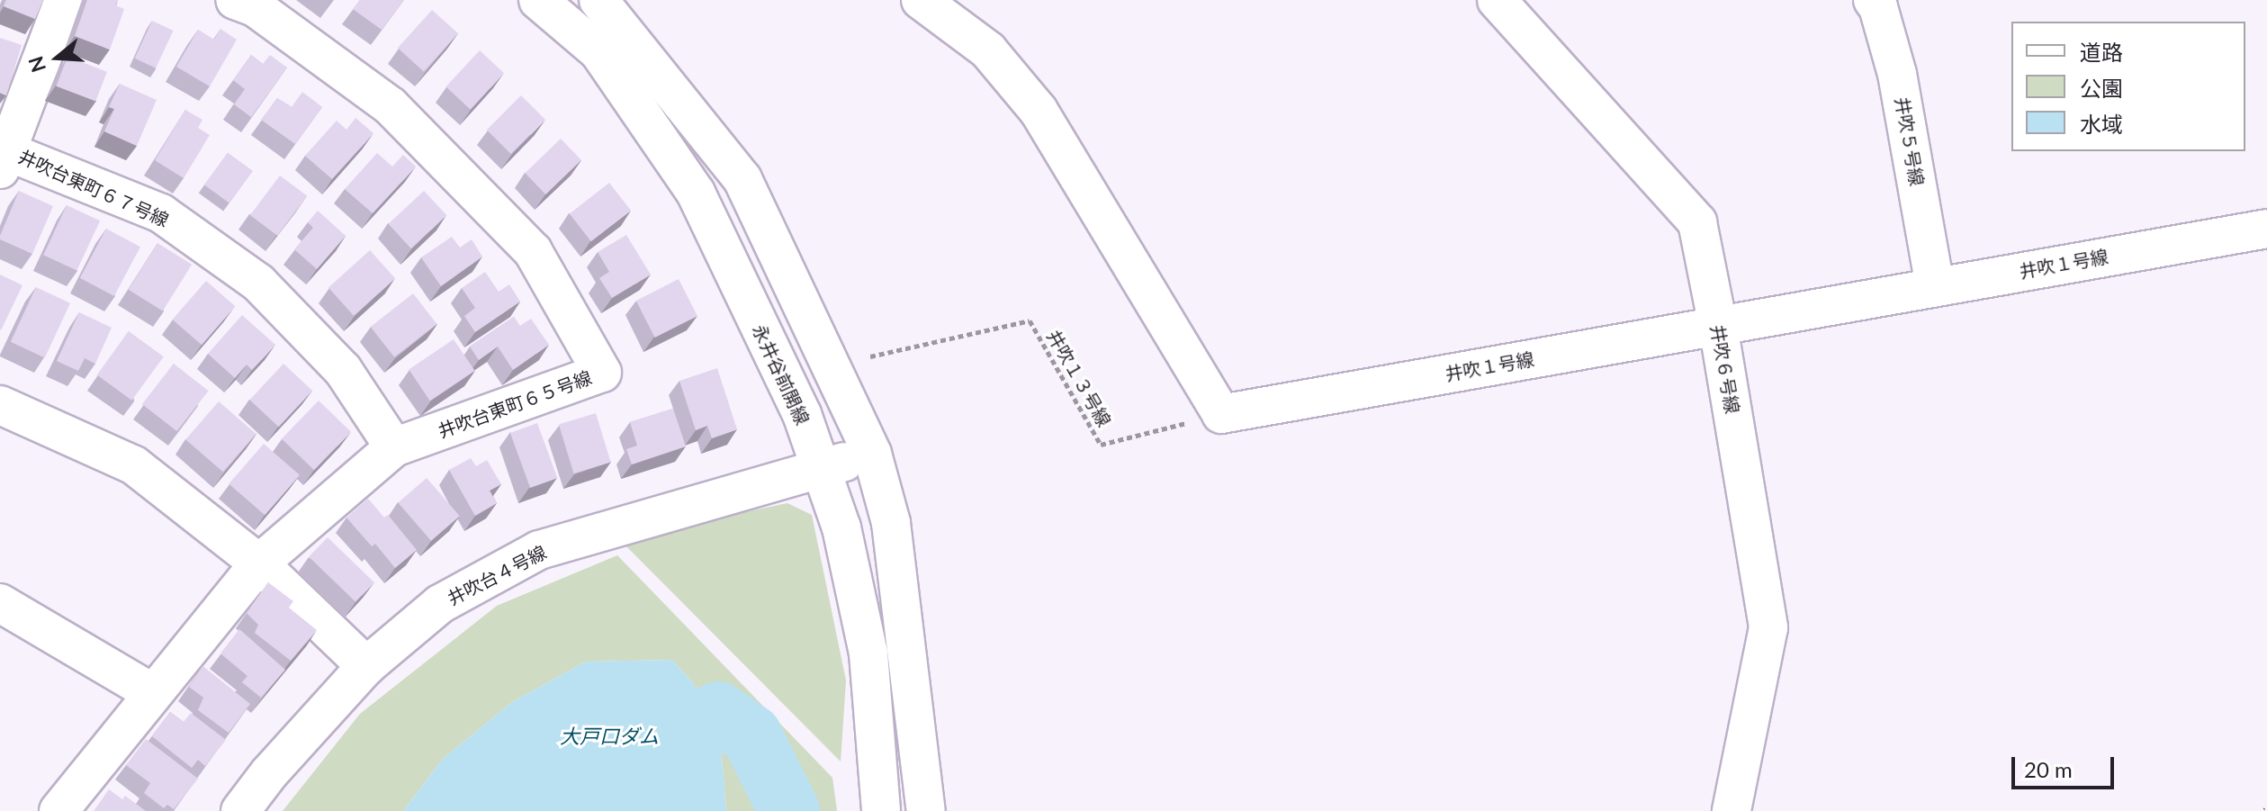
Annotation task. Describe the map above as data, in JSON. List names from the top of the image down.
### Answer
{
  "streets": {
    "street": [
      "井吹５号線",
      "井吹台東町６７号線",
      "井吹１号線",
      "井吹６号線",
      "永井谷前開線",
      "井吹台東町６５号線",
      "井吹台４号線"
    ],
    "path": ["井吹１３号線"]
  },
  "crossings": [
    ["井吹５号線", "井吹１号線"],
    ["井吹台東町６７号線", "井吹台東町６５号線"],
    ["井吹１号線", "井吹６号線"],
    ["井吹１号線", "井吹１３号線"],
    ["永井谷前開線", "井吹台４号線"]
  ],
  "water": ["大戸口ダム"],
  "legend": ["道路", "公園", "水域"],
  "scale_bar": "20 m",
  "north": "left"
}
